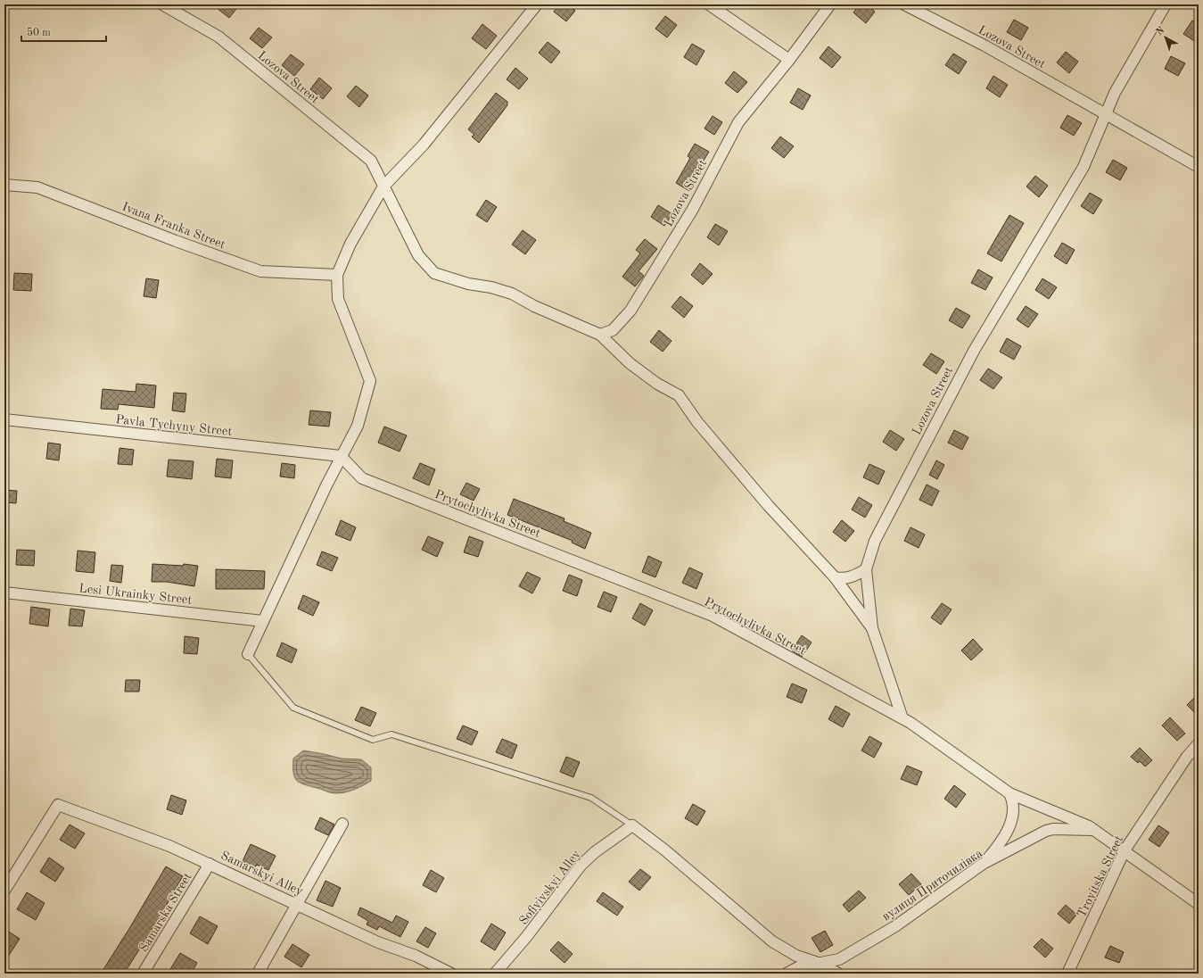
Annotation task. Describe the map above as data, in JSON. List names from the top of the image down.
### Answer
{
  "streets": {
    "street": [
      "Lozova Street",
      "Ivana Franka Street",
      "Pavla Tychyny Street",
      "Prytochylivka Street",
      "Lesi Ukrainky Street",
      "Samarskyi Alley",
      "Troyitska Street",
      "вулиця Приточилівка",
      "Sofiyivskyi Alley",
      "Samarska Street"
    ]
  },
  "crossings": [
    ["Lozova Street", "Prytochylivka Street"],
    ["Pavla Tychyny Street", "Prytochylivka Street"],
    ["Prytochylivka Street", "Troyitska Street"],
    ["Prytochylivka Street", "вулиця Приточилівка"],
    ["Samarskyi Alley", "Samarska Street"]
  ],
  "scale_bar": "50 m",
  "north": "top left"
}
